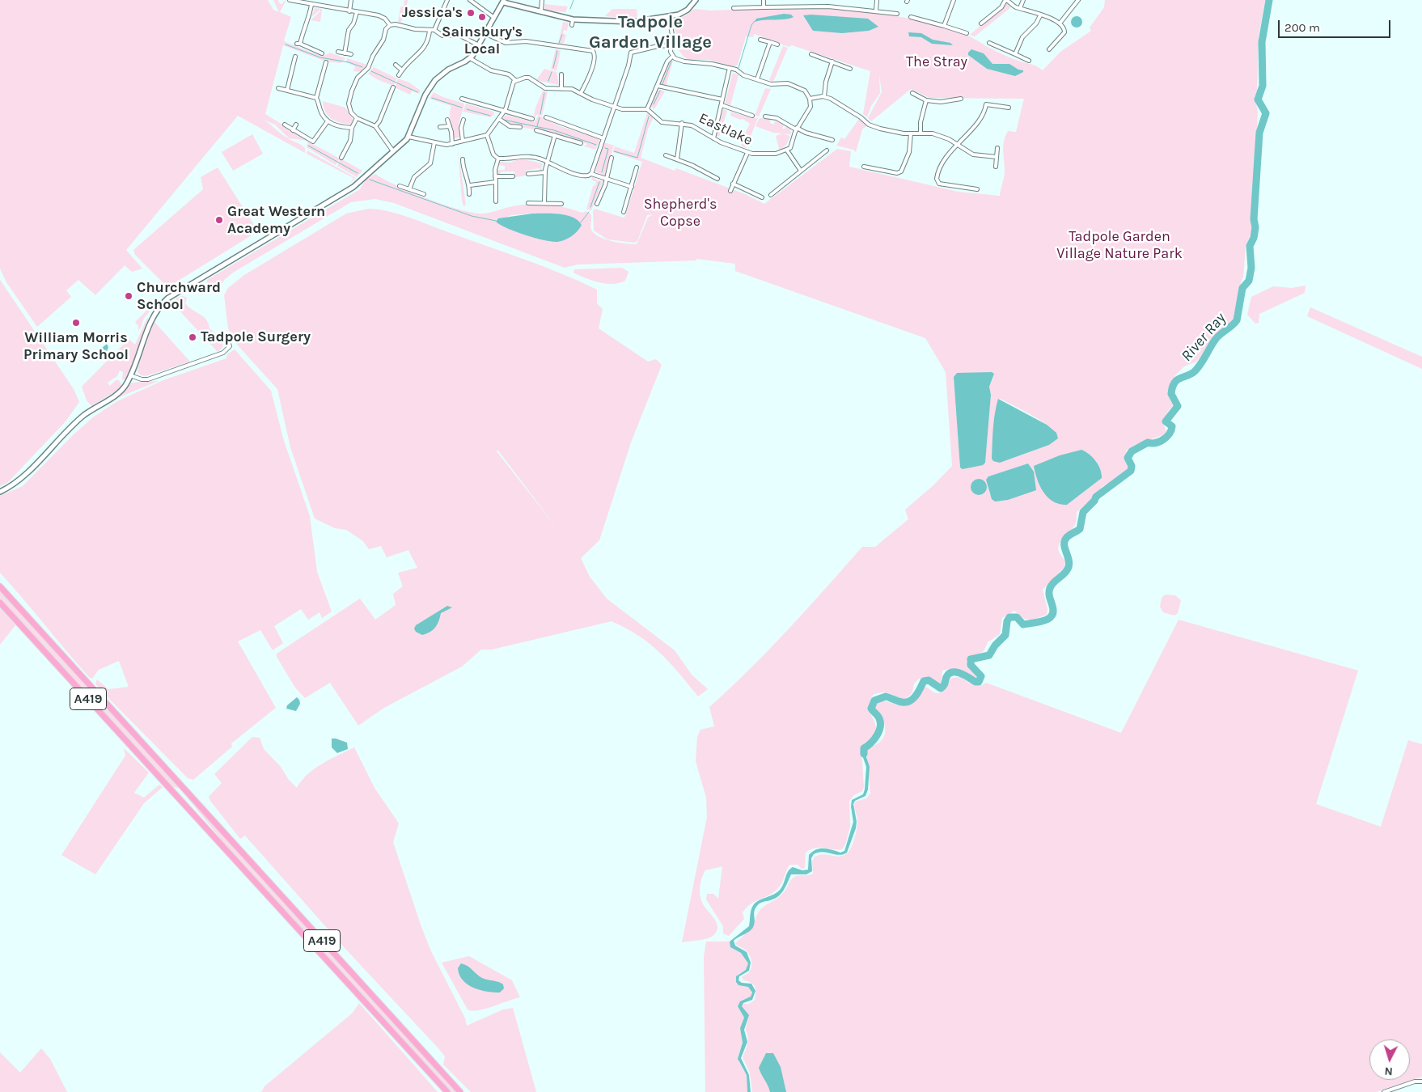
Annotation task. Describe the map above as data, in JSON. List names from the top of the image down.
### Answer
{
  "streets": {
    "highway": ["A419"],
    "street": ["Eastlake"]
  },
  "districts": ["Tadpole Garden Village"],
  "water": ["River Ray"],
  "parks": ["The Stray", "Shepherd's Copse", "Tadpole Garden Village Nature Park"],
  "places": [
    "Jessica's",
    "Sainsbury's Local",
    "Great Western Academy",
    "Churchward School",
    "William Morris Primary School",
    "Tadpole Surgery"
  ],
  "scale_bar": "200 m",
  "north": "bottom"
}
